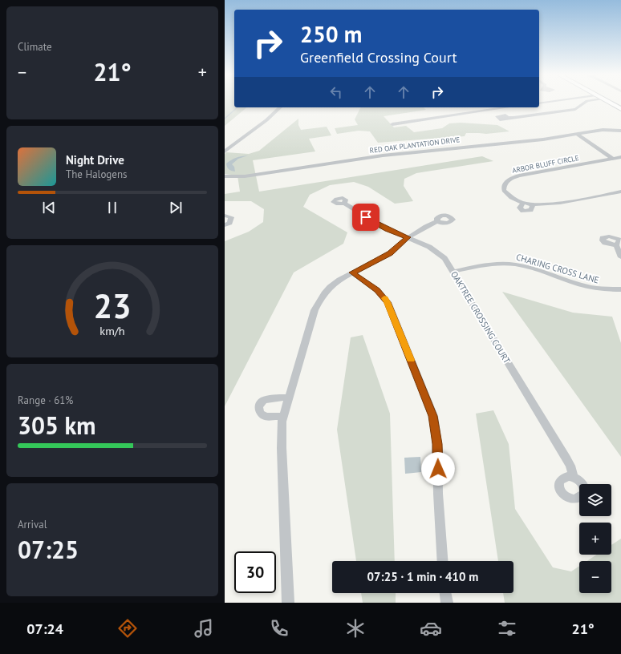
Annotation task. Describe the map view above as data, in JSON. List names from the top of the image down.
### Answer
{
  "streets": {
    "street": [
      "RED OAK PLANTATION DRIVE",
      "ARBOR BLUFF CIRCLE",
      "CHARING CROSS LANE",
      "OAKTREE CROSSING COURT"
    ]
  },
  "crossings": [
    ["CHARING CROSS LANE", "OAKTREE CROSSING COURT"]
  ],
  "page": {
    "tile": [
      "Climate",
      ["Range · 61%", "305 km"],
      ["Arrival", "07:25"]
    ],
    "turn": ["250 m", "Greenfield Crossing Court"],
    "heat": ["−", "21°", "+"],
    "song": ["Night Drive", "The Halogens"],
    "map_buttons": ["+", "−"],
    "limit": "30",
    "trip": "07:25 · 1 min · 410 m",
    "tabs": ["07:24", "21°"],
    "gauge": ["23", "km/h"]
  }
}
